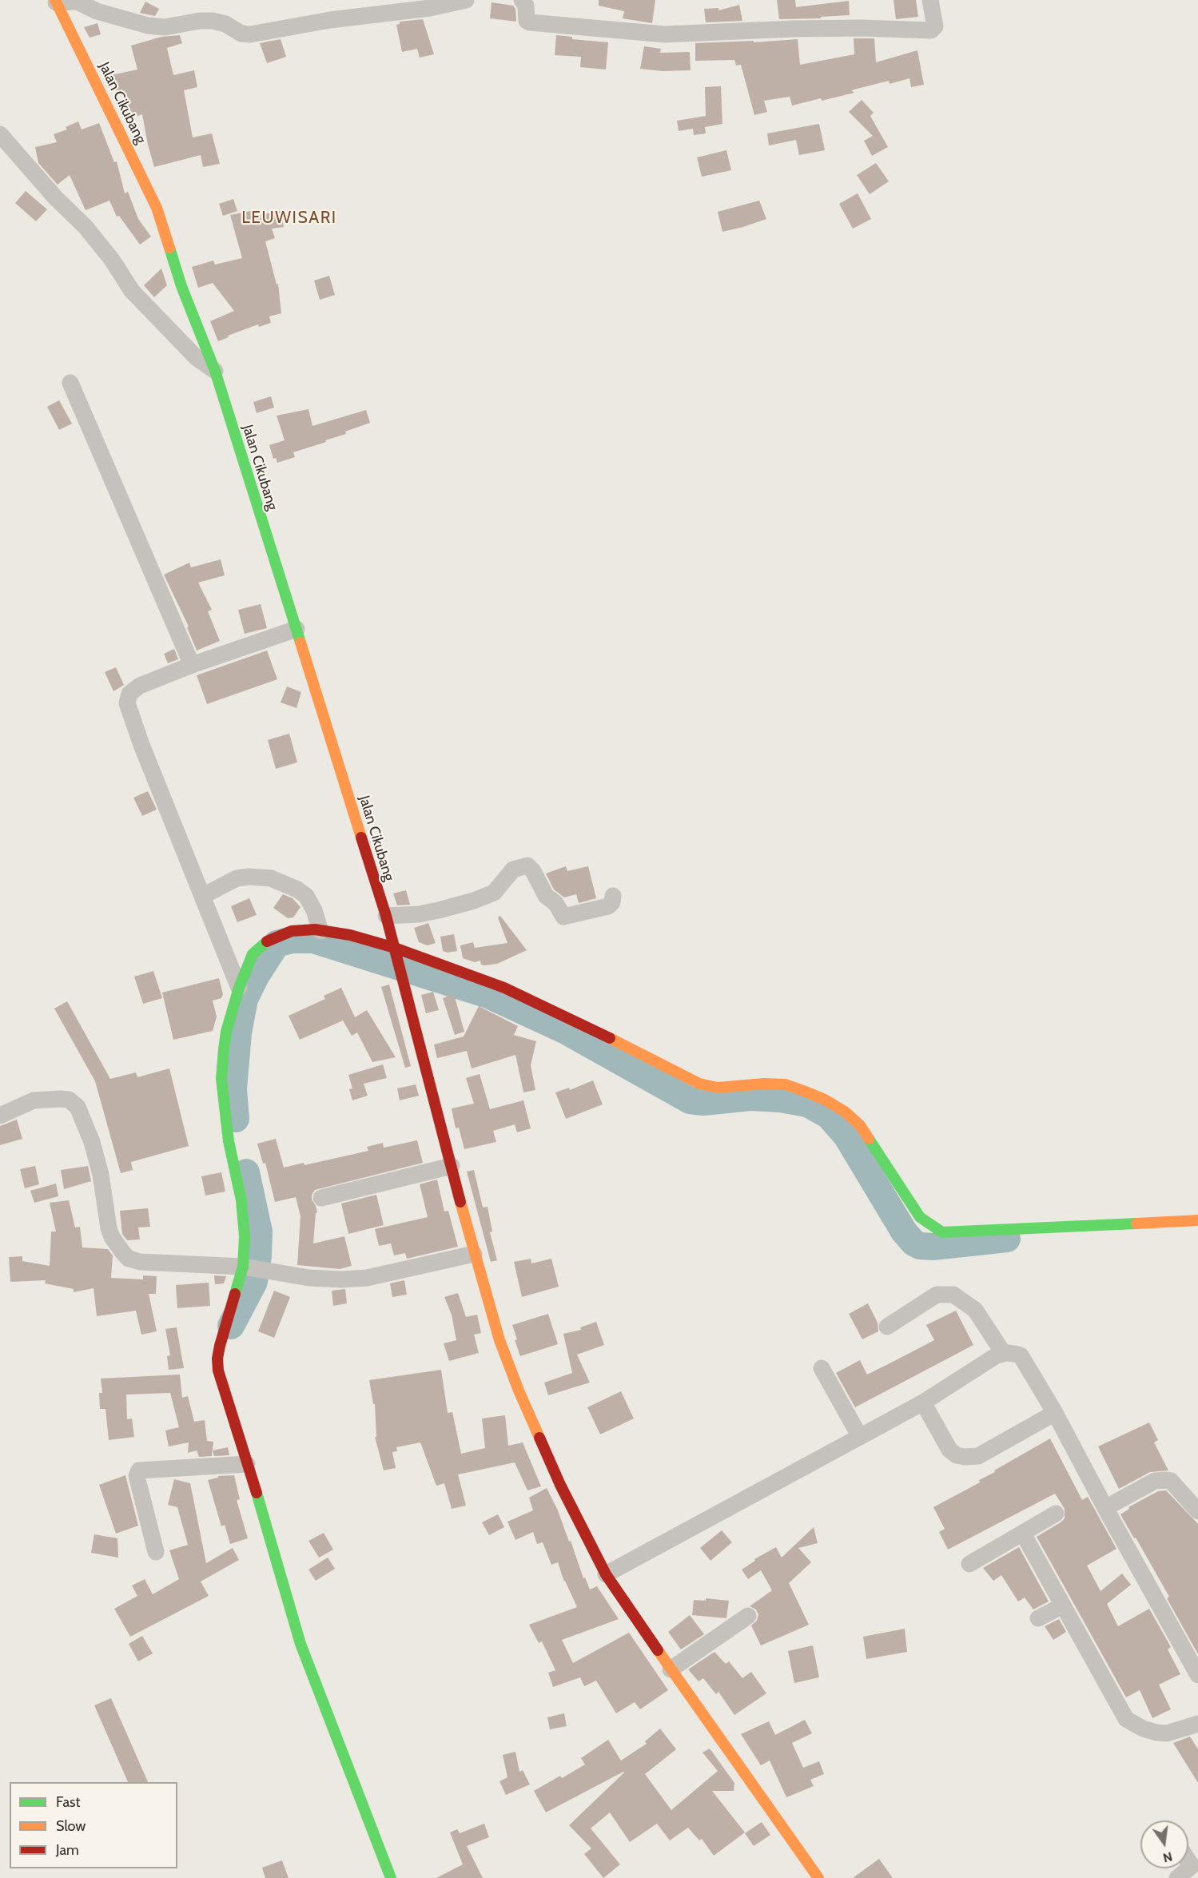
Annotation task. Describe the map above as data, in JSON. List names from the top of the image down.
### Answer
{
  "streets": {
    "street": ["Jalan Cikubang"]
  },
  "districts": ["LEUWISARI"],
  "legend": ["Fast", "Slow", "Jam"],
  "north": "bottom"
}
